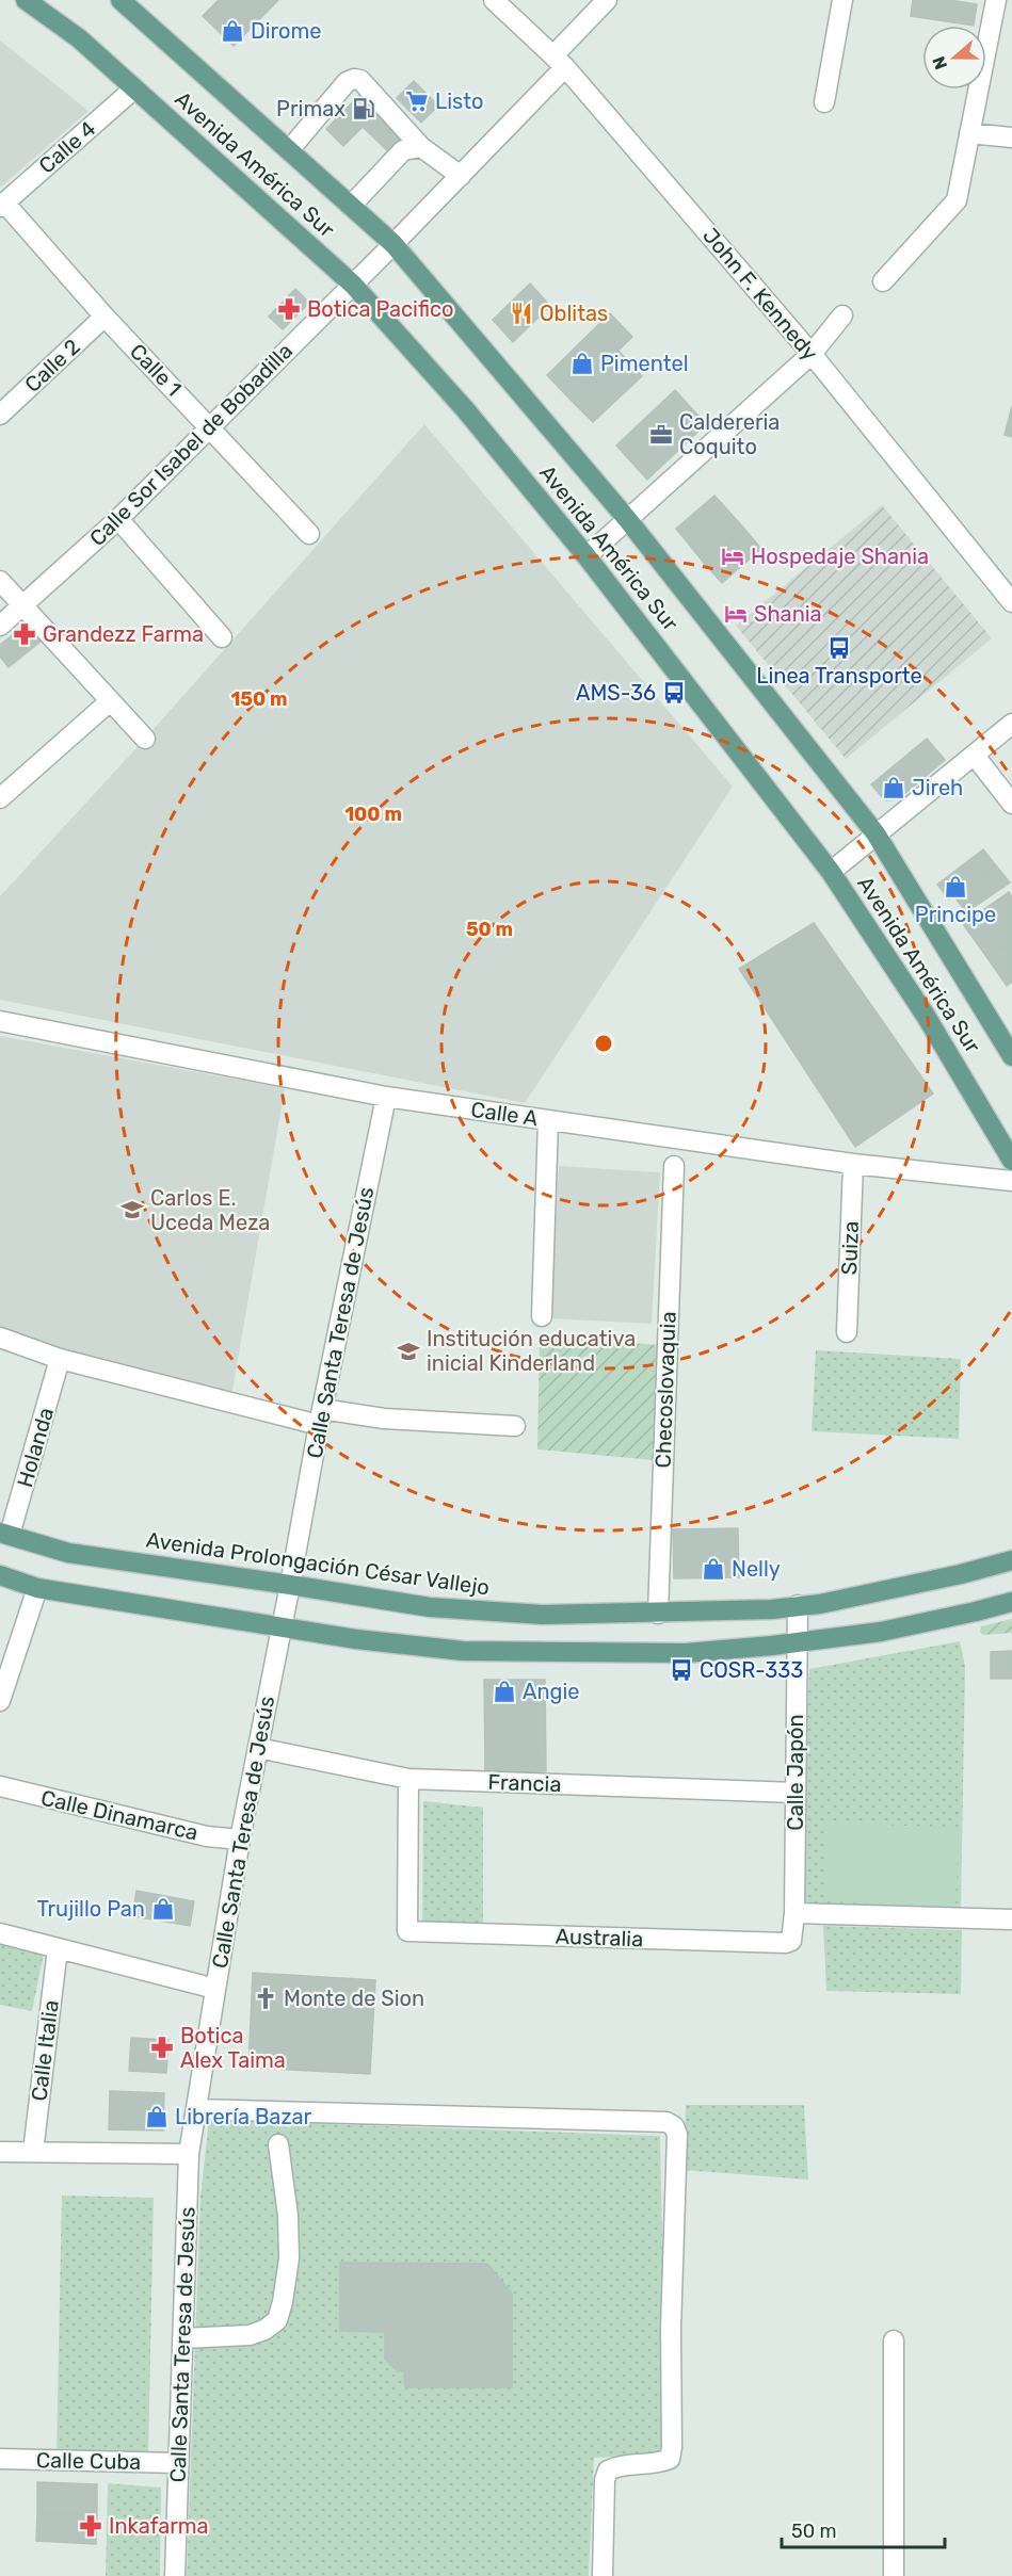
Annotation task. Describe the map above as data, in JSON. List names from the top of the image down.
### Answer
{
  "streets": {
    "main road": ["Avenida América Sur", "Avenida Prolongación César Vallejo"],
    "street": [
      "Calle 4",
      "John F. Kennedy",
      "Calle 2",
      "Calle 1",
      "Calle Sor Isabel de Bobadilla",
      "Calle A",
      "Suiza",
      "Calle Santa Teresa de Jesús",
      "Checoslovaquia",
      "Holanda",
      "Calle Japón",
      "Francia",
      "Calle Dinamarca",
      "Australia",
      "Calle Italia",
      "Calle Cuba"
    ]
  },
  "crossings": [
    ["Calle 4", "Avenida América Sur"],
    ["Calle 4", "Calle 1"],
    ["Avenida América Sur", "Calle Sor Isabel de Bobadilla"],
    ["John F. Kennedy", "Calle Sor Isabel de Bobadilla"],
    ["Calle 2", "Calle 1"],
    ["Calle 1", "Calle Sor Isabel de Bobadilla"],
    ["Calle A", "Suiza"],
    ["Calle A", "Calle Santa Teresa de Jesús"],
    ["Calle Santa Teresa de Jesús", "Avenida Prolongación César Vallejo"],
    ["Calle Santa Teresa de Jesús", "Francia"],
    ["Calle Santa Teresa de Jesús", "Calle Dinamarca"],
    ["Calle Santa Teresa de Jesús", "Calle Cuba"],
    ["Checoslovaquia", "Avenida Prolongación César Vallejo"],
    ["Holanda", "Avenida Prolongación César Vallejo"],
    ["Avenida Prolongación César Vallejo", "Calle Japón"],
    ["Calle Japón", "Francia"],
    ["Calle Japón", "Australia"],
    ["Francia", "Australia"]
  ],
  "places": {
    "shop": [
      "Dirome",
      "Pimentel",
      "Jireh",
      "Principe",
      "Nelly",
      "Angie",
      "Trujillo Pan",
      "Librería Bazar"
    ],
    "supermarket": ["Listo"],
    "fuel station": ["Primax"],
    "pharmacy": [
      "Botica Pacifico",
      "Grandezz Farma",
      "Botica Alex Taima",
      "Inkafarma"
    ],
    "restaurant": ["Oblitas"],
    "office": ["Caldereria Coquito"],
    "hotel": ["Hospedaje Shania", "Shania"],
    "bus stop": ["Linea Transporte", "AMS-36", "COSR-333"],
    "school or university": ["Carlos E. Uceda Meza", "Institución educativa inicial Kinderland"],
    "church": ["Monte de Sion"]
  },
  "scale_bar": "50 m",
  "north": "left",
  "rings": ["150 m", "100 m", "50 m"]
}
